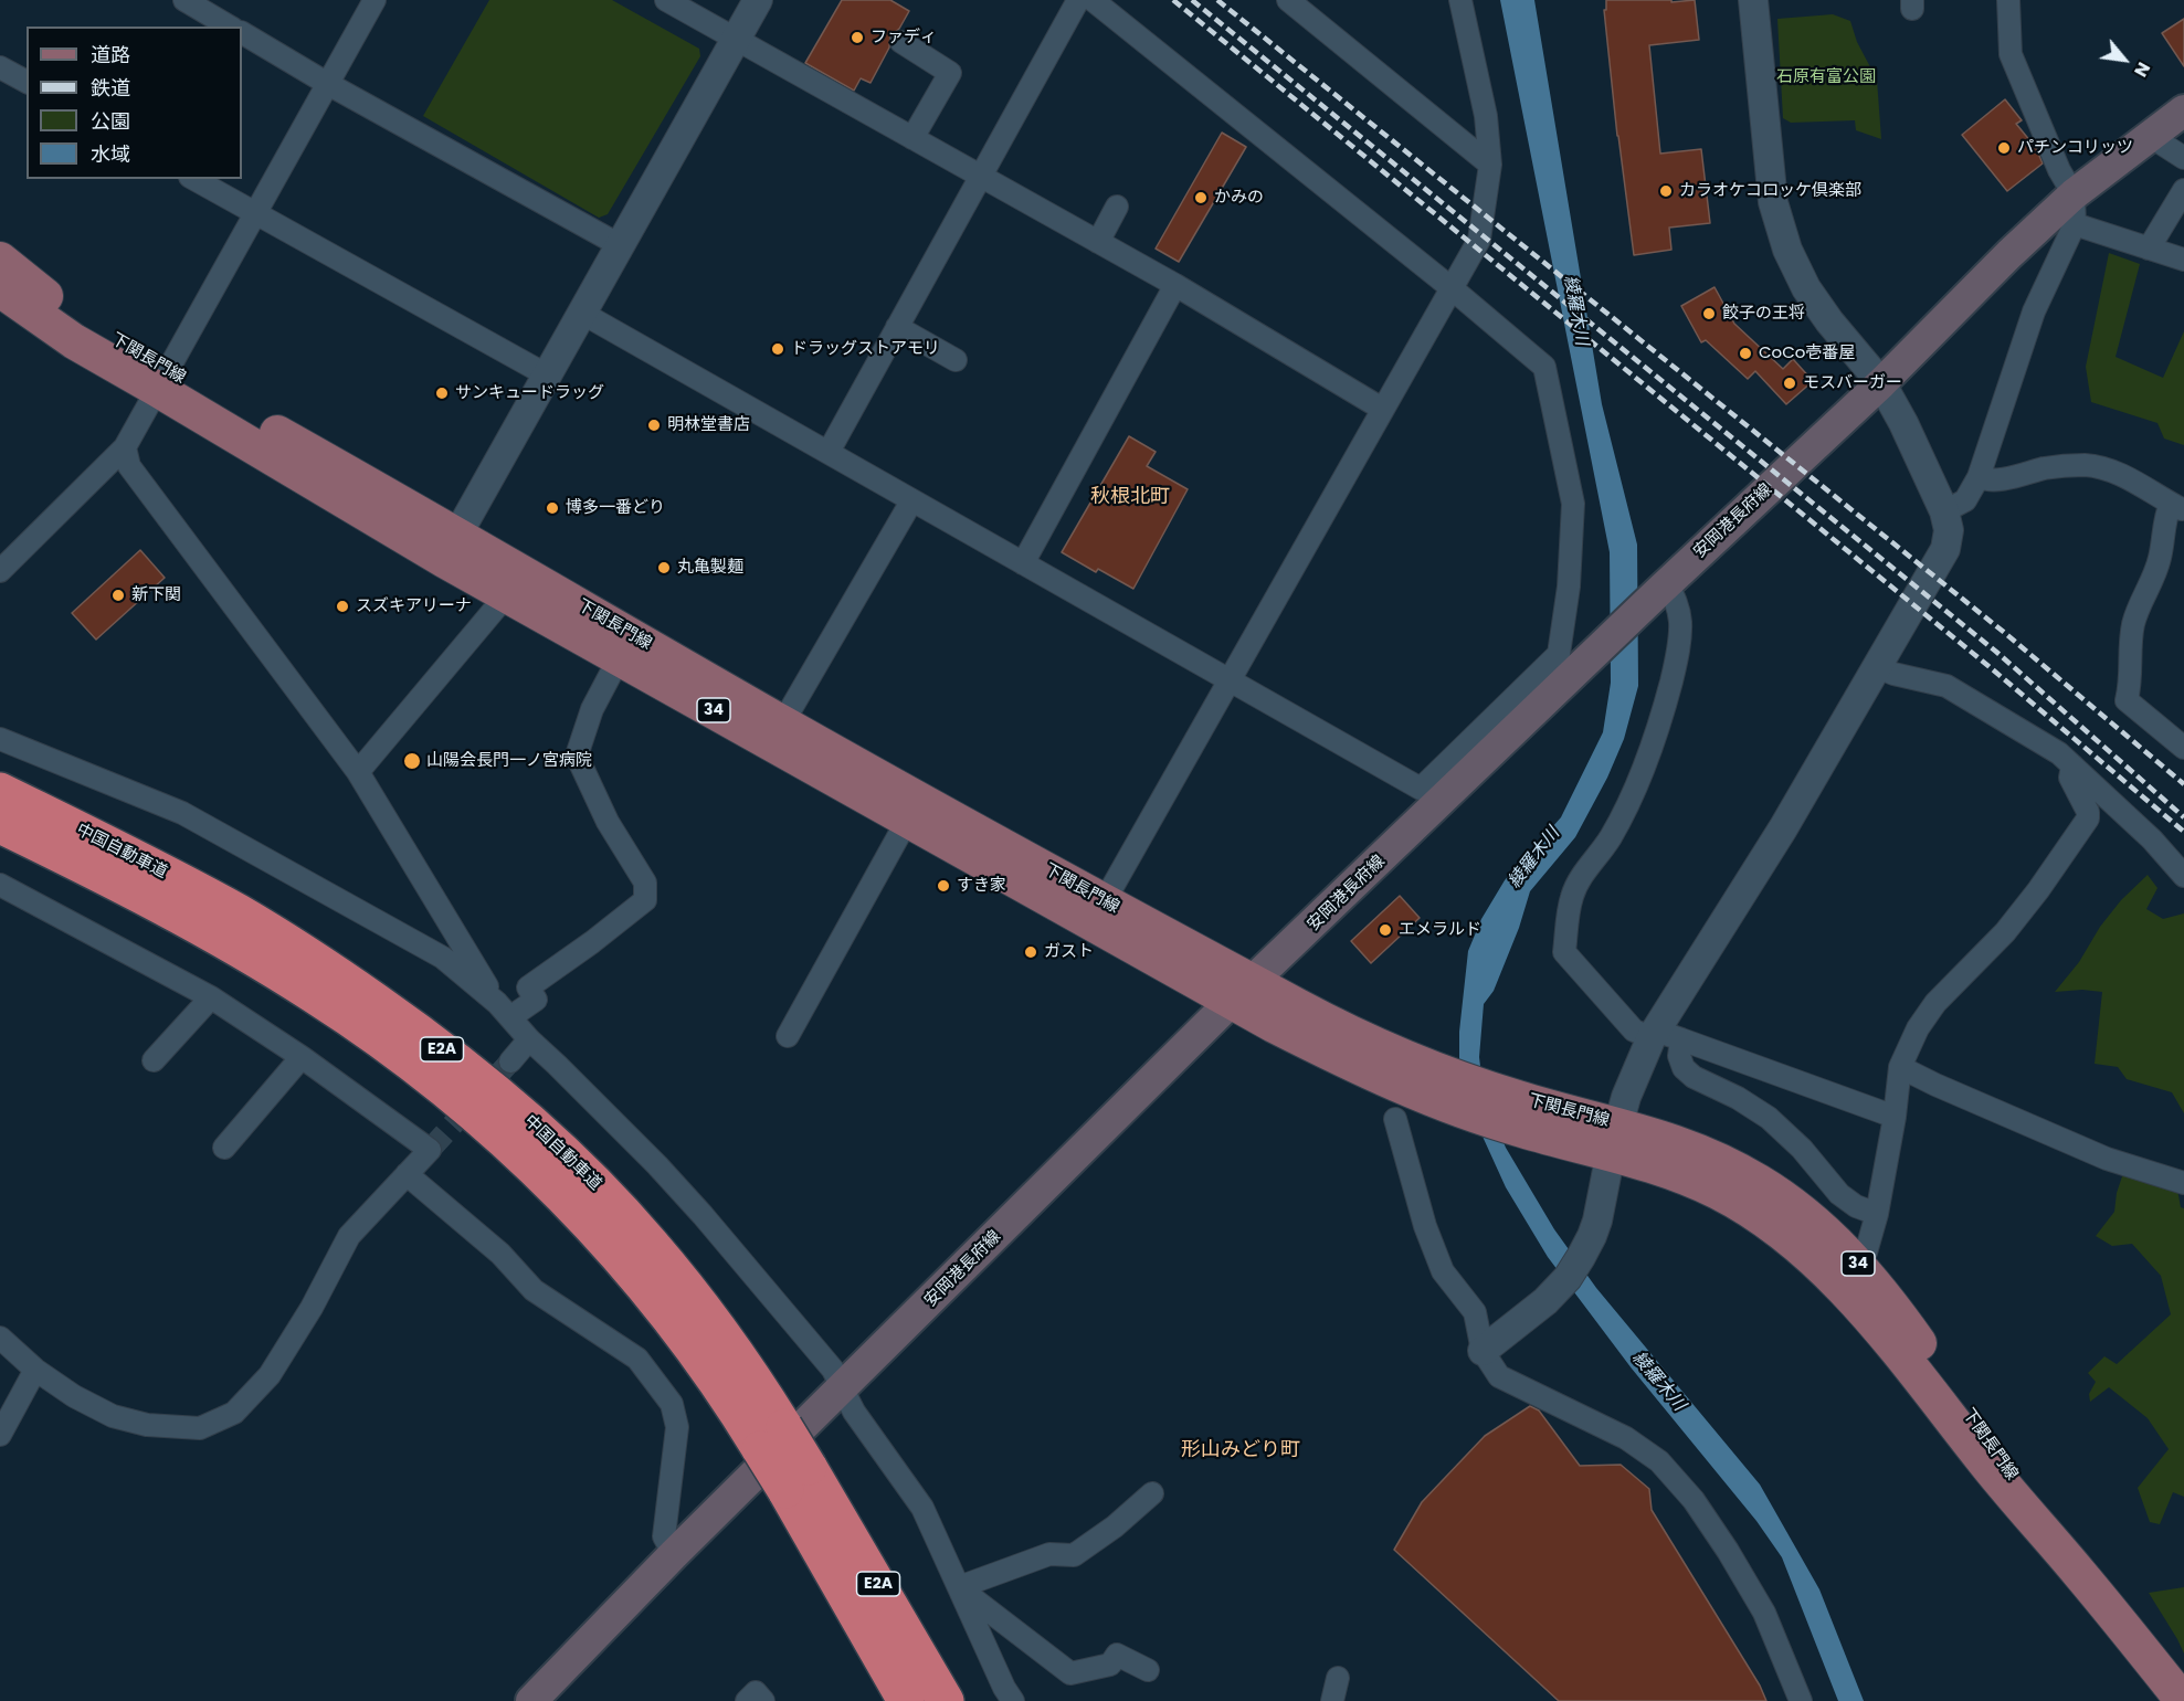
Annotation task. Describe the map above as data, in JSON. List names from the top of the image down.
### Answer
{
  "streets": {
    "highway": ["中国自動車道", "E2A"],
    "main road": ["下関長門線", "安岡港長府線", "34"]
  },
  "crossings": [
    ["下関長門線", "安岡港長府線"]
  ],
  "districts": ["秋根北町", "形山みどり町"],
  "water": ["綾羅木川"],
  "parks": ["石原有富公園"],
  "places": [
    "ファディ",
    "パチンコリッツ",
    "カラオケコロッケ倶楽部",
    "かみの",
    "餃子の王将",
    "ドラッグストアモリ",
    "CoCo壱番屋",
    "モスバーガー",
    "サンキュードラッグ",
    "明林堂書店",
    "博多一番どり",
    "丸亀製麺",
    "新下関",
    "スズキアリーナ",
    "山陽会長門一ノ宮病院",
    "すき家",
    "エメラルド",
    "ガスト"
  ],
  "legend": [
    "道路",
    "鉄道",
    "公園",
    "水域"
  ],
  "north": "bottom right"
}
